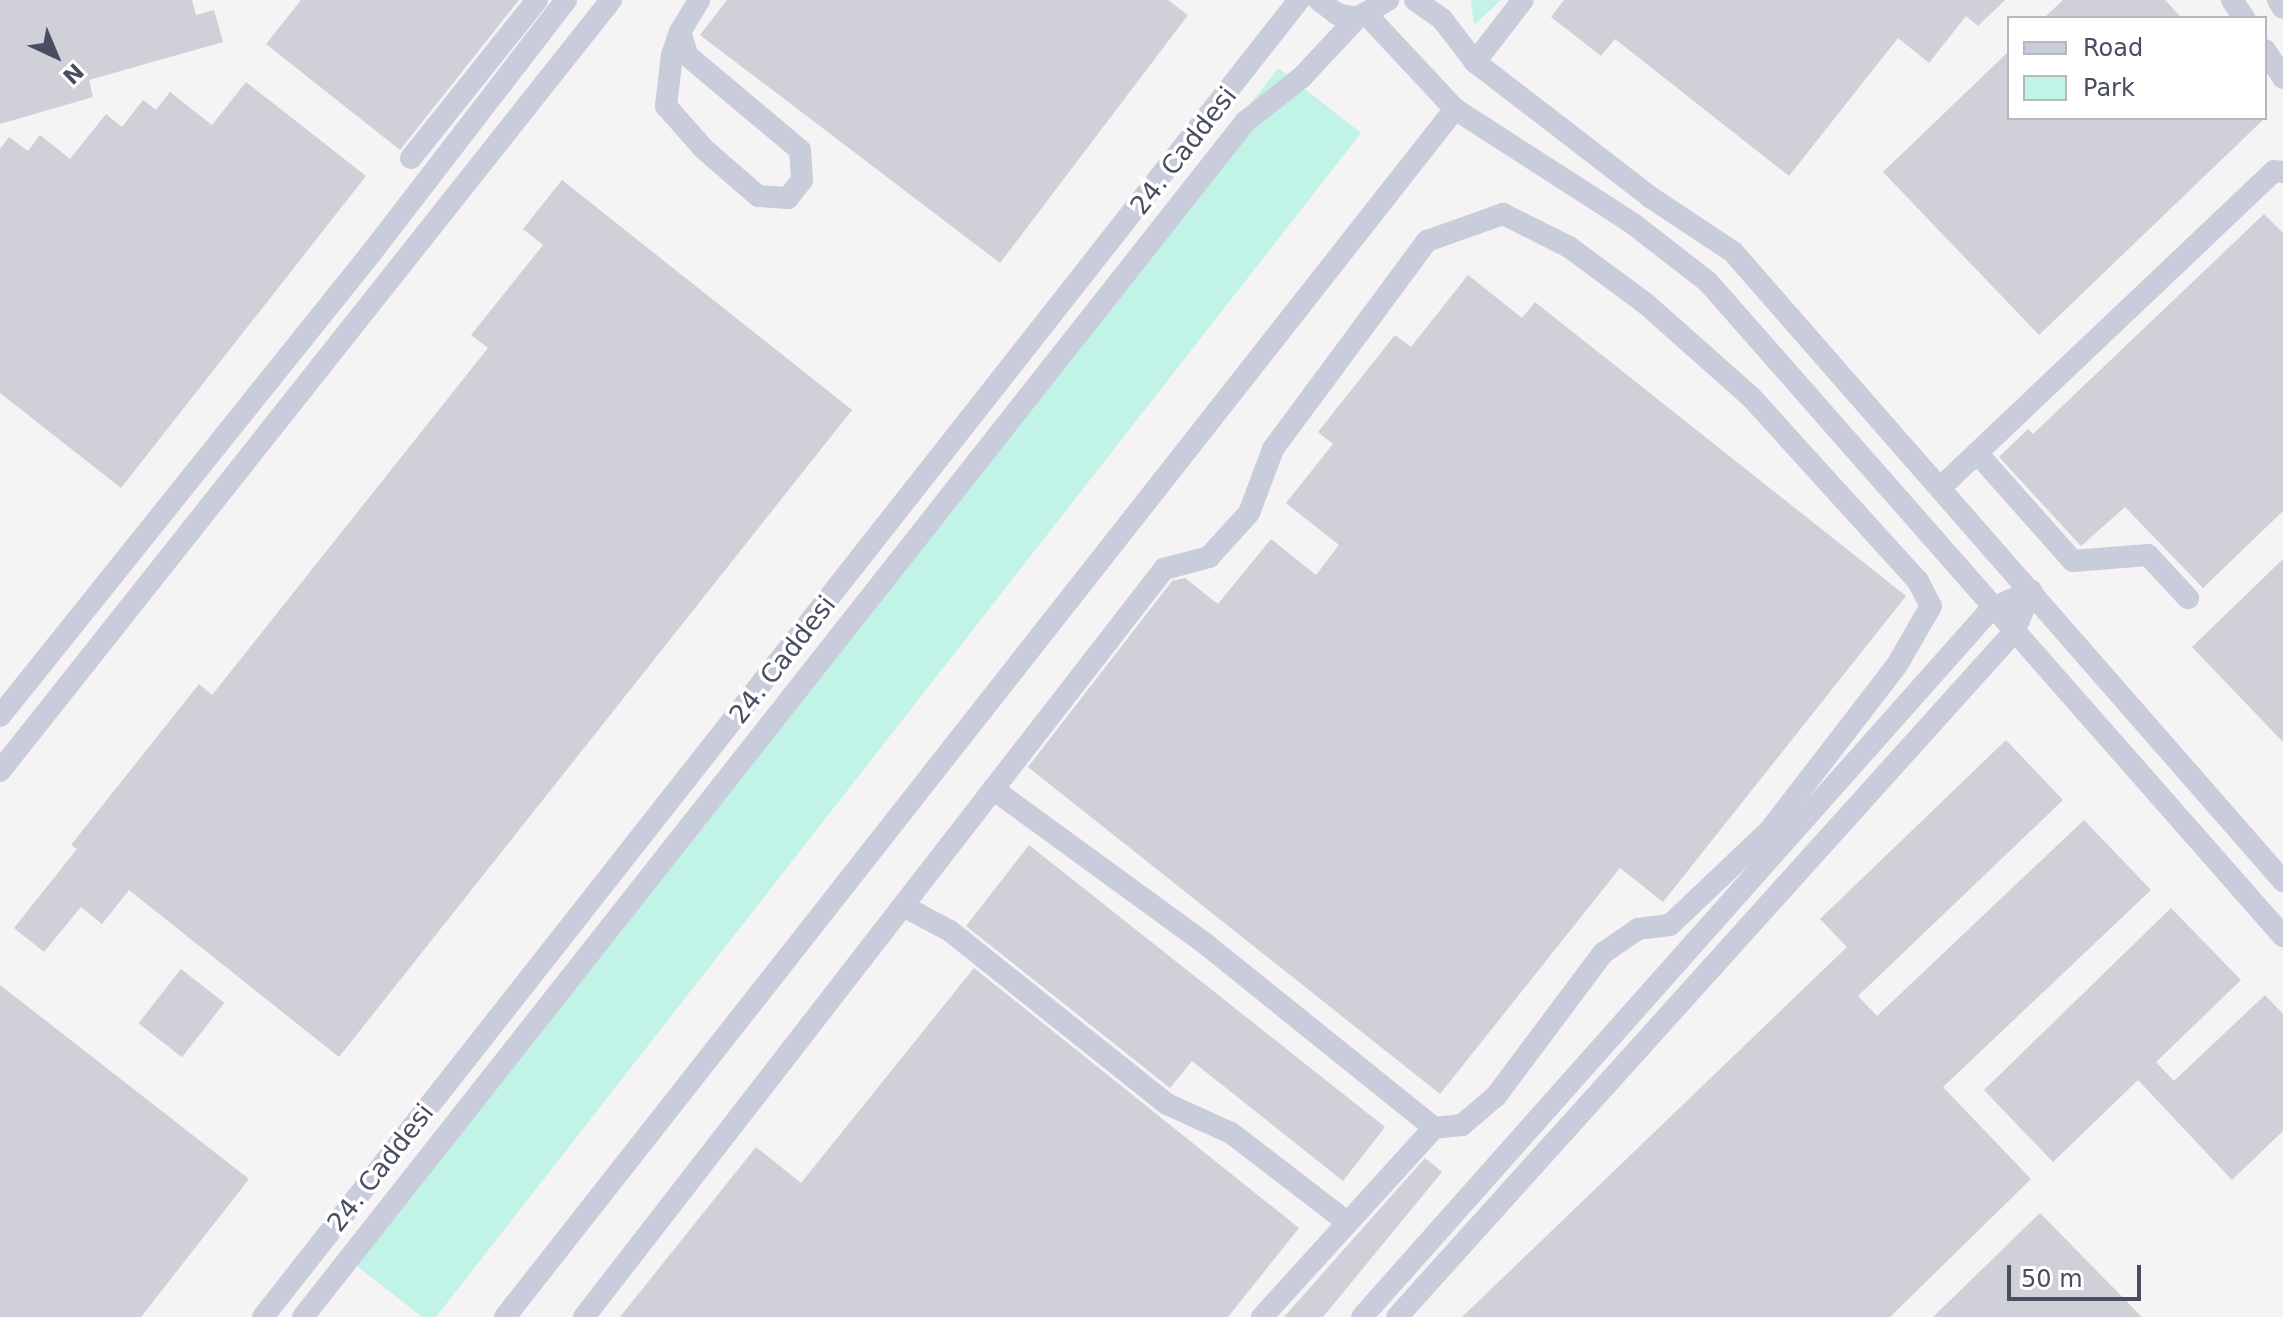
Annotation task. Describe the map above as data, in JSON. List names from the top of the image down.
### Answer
{
  "streets": {
    "street": ["24. Caddesi"]
  },
  "legend": ["Road", "Park"],
  "scale_bar": "50 m",
  "north": "bottom right"
}
